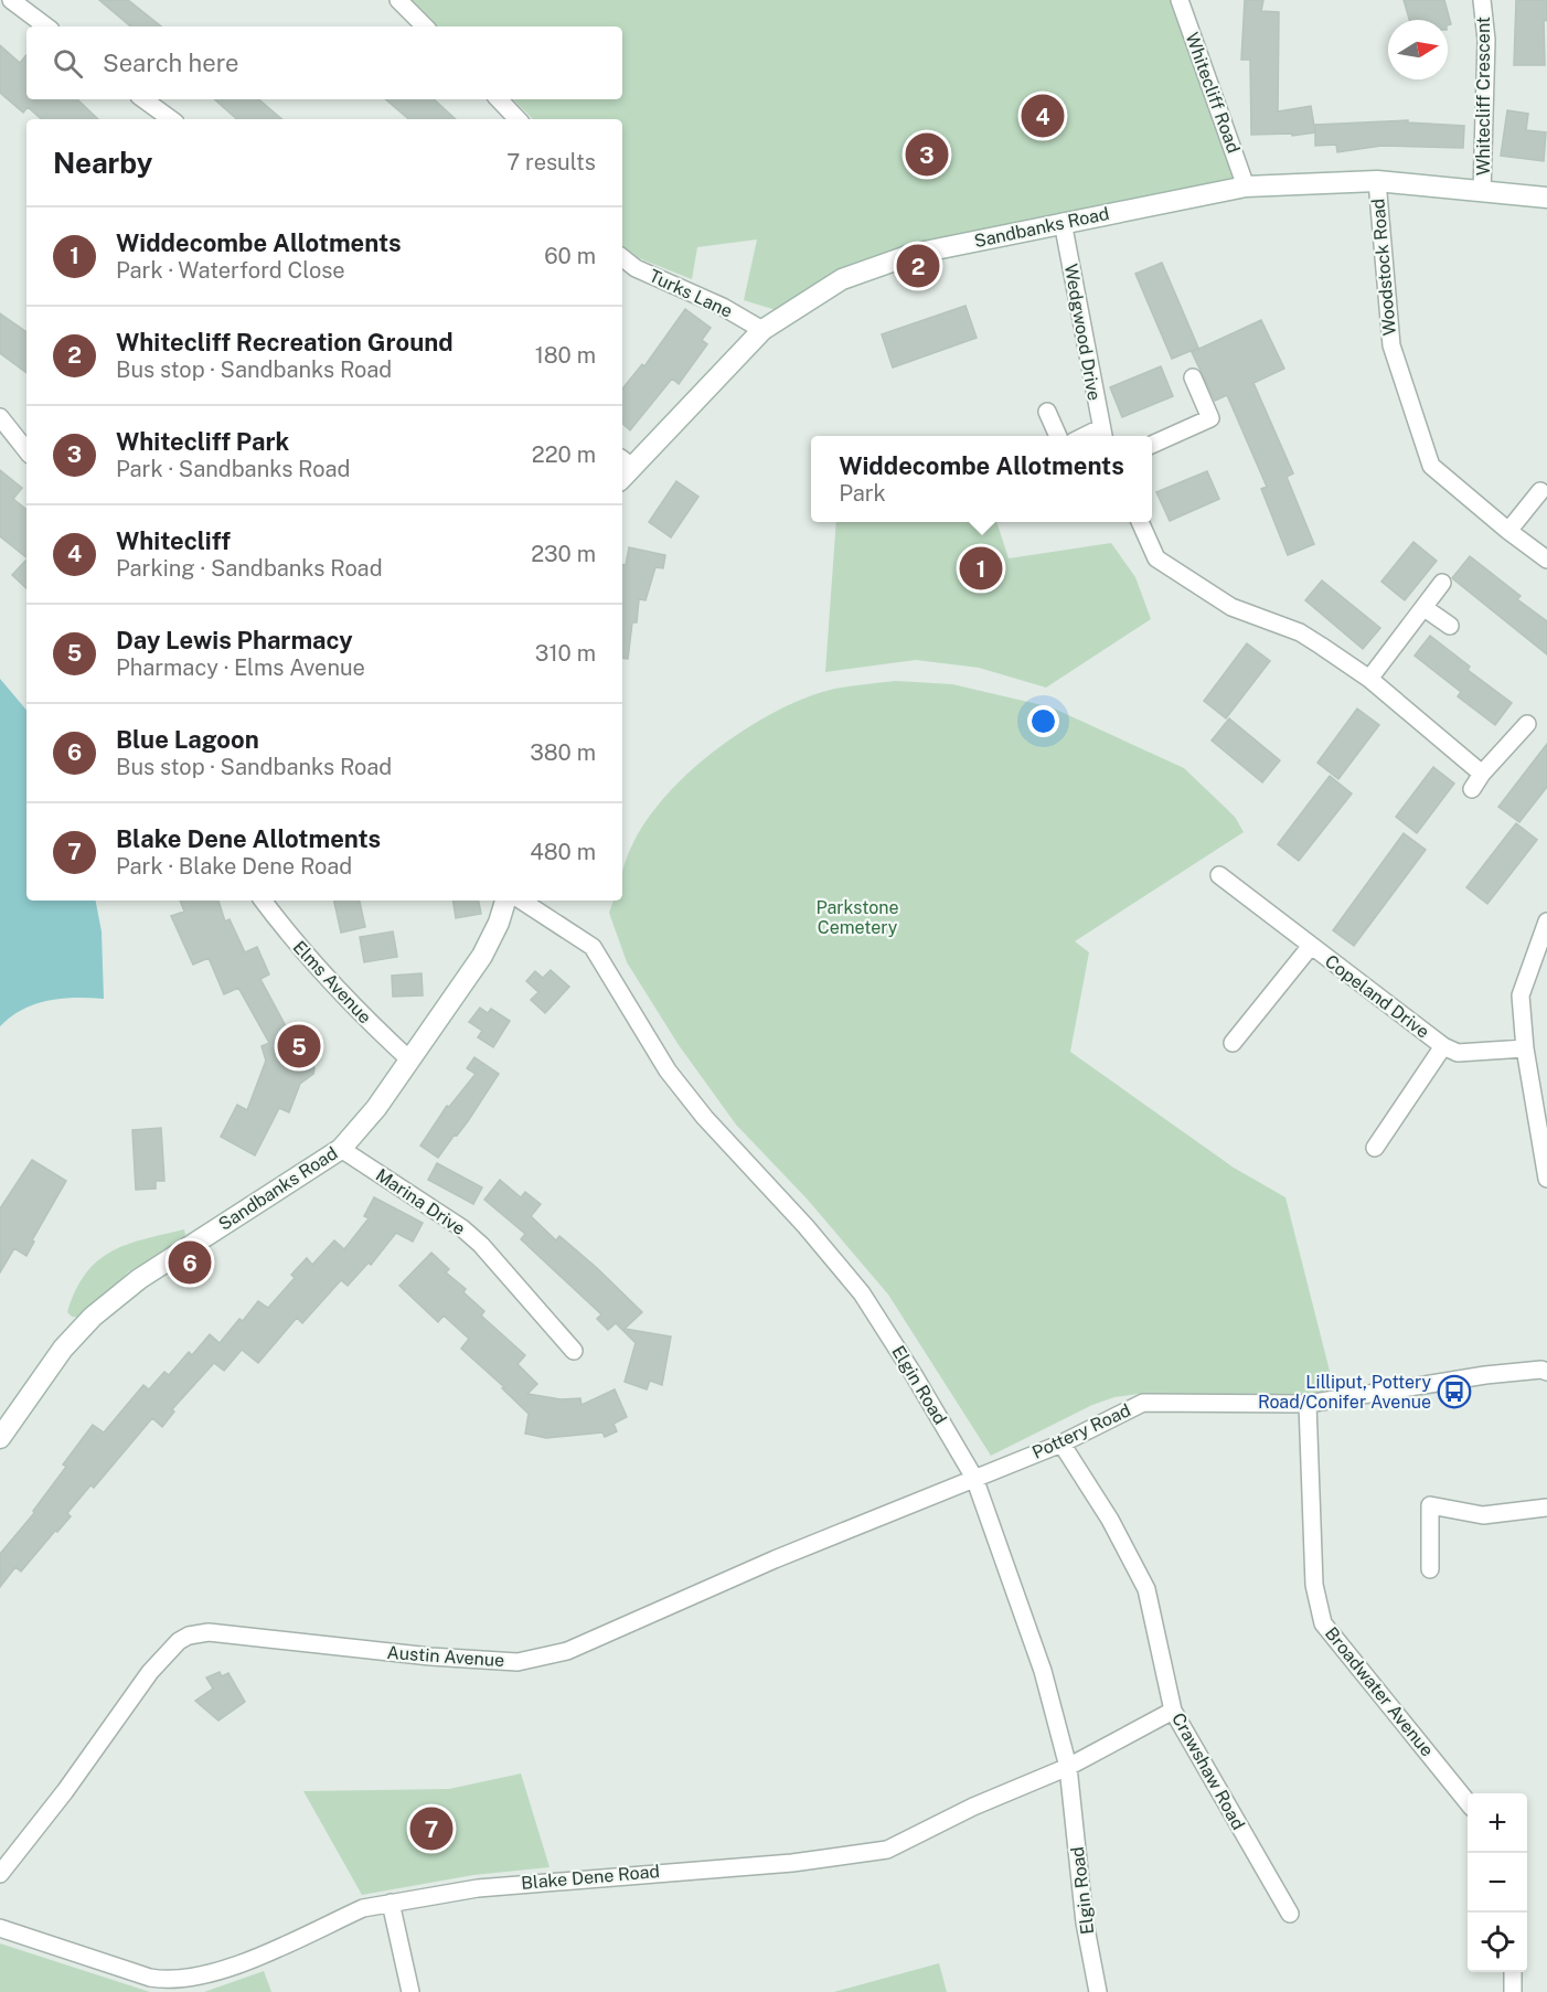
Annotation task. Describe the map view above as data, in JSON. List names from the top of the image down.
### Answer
{
  "streets": {
    "main road": ["Sandbanks Road"],
    "street": [
      "Whitecliff Road",
      "Whitecliff Crescent",
      "Woodstock Road",
      "Turks Lane",
      "Wedgwood Drive",
      "Elms Avenue",
      "Copeland Drive",
      "Marina Drive",
      "Elgin Road",
      "Pottery Road",
      "Austin Avenue",
      "Broadwater Avenue",
      "Crawshaw Road",
      "Blake Dene Road"
    ]
  },
  "crossings": [
    ["Whitecliff Road", "Sandbanks Road"],
    ["Whitecliff Crescent", "Sandbanks Road"],
    ["Sandbanks Road", "Woodstock Road"],
    ["Sandbanks Road", "Turks Lane"],
    ["Sandbanks Road", "Wedgwood Drive"],
    ["Sandbanks Road", "Elms Avenue"],
    ["Sandbanks Road", "Marina Drive"],
    ["Elgin Road", "Pottery Road"],
    ["Elgin Road", "Austin Avenue"],
    ["Elgin Road", "Blake Dene Road"],
    ["Pottery Road", "Austin Avenue"],
    ["Pottery Road", "Broadwater Avenue"],
    ["Pottery Road", "Crawshaw Road"],
    ["Crawshaw Road", "Blake Dene Road"]
  ],
  "parks": ["Parkstone Cemetery"],
  "places": {
    "bus stop": ["Lilliput, Pottery Road/Conifer Avenue"]
  },
  "north": "right",
  "page": {
    "search": "Search here",
    "pins": [
      "4",
      "3",
      "2",
      "1",
      "5",
      "6",
      "7"
    ],
    "heading": ["Nearby", "7 results"],
    "list": [
      {
        "mark": "1",
        "name": "Widdecombe Allotments",
        "note": "Park · Waterford Close",
        "value": "60 m"
      },
      {
        "mark": "2",
        "name": "Whitecliff Recreation Ground",
        "note": "Bus stop · Sandbanks Road",
        "value": "180 m"
      },
      {
        "mark": "3",
        "name": "Whitecliff Park",
        "note": "Park · Sandbanks Road",
        "value": "220 m"
      },
      {
        "mark": "4",
        "name": "Whitecliff",
        "note": "Parking · Sandbanks Road",
        "value": "230 m"
      },
      {
        "mark": "5",
        "name": "Day Lewis Pharmacy",
        "note": "Pharmacy · Elms Avenue",
        "value": "310 m"
      },
      {
        "mark": "6",
        "name": "Blue Lagoon",
        "note": "Bus stop · Sandbanks Road",
        "value": "380 m"
      },
      {
        "mark": "7",
        "name": "Blake Dene Allotments",
        "note": "Park · Blake Dene Road",
        "value": "480 m"
      }
    ],
    "popup": ["Widdecombe Allotments", "Park"],
    "map_buttons": ["+", "−"]
  }
}
